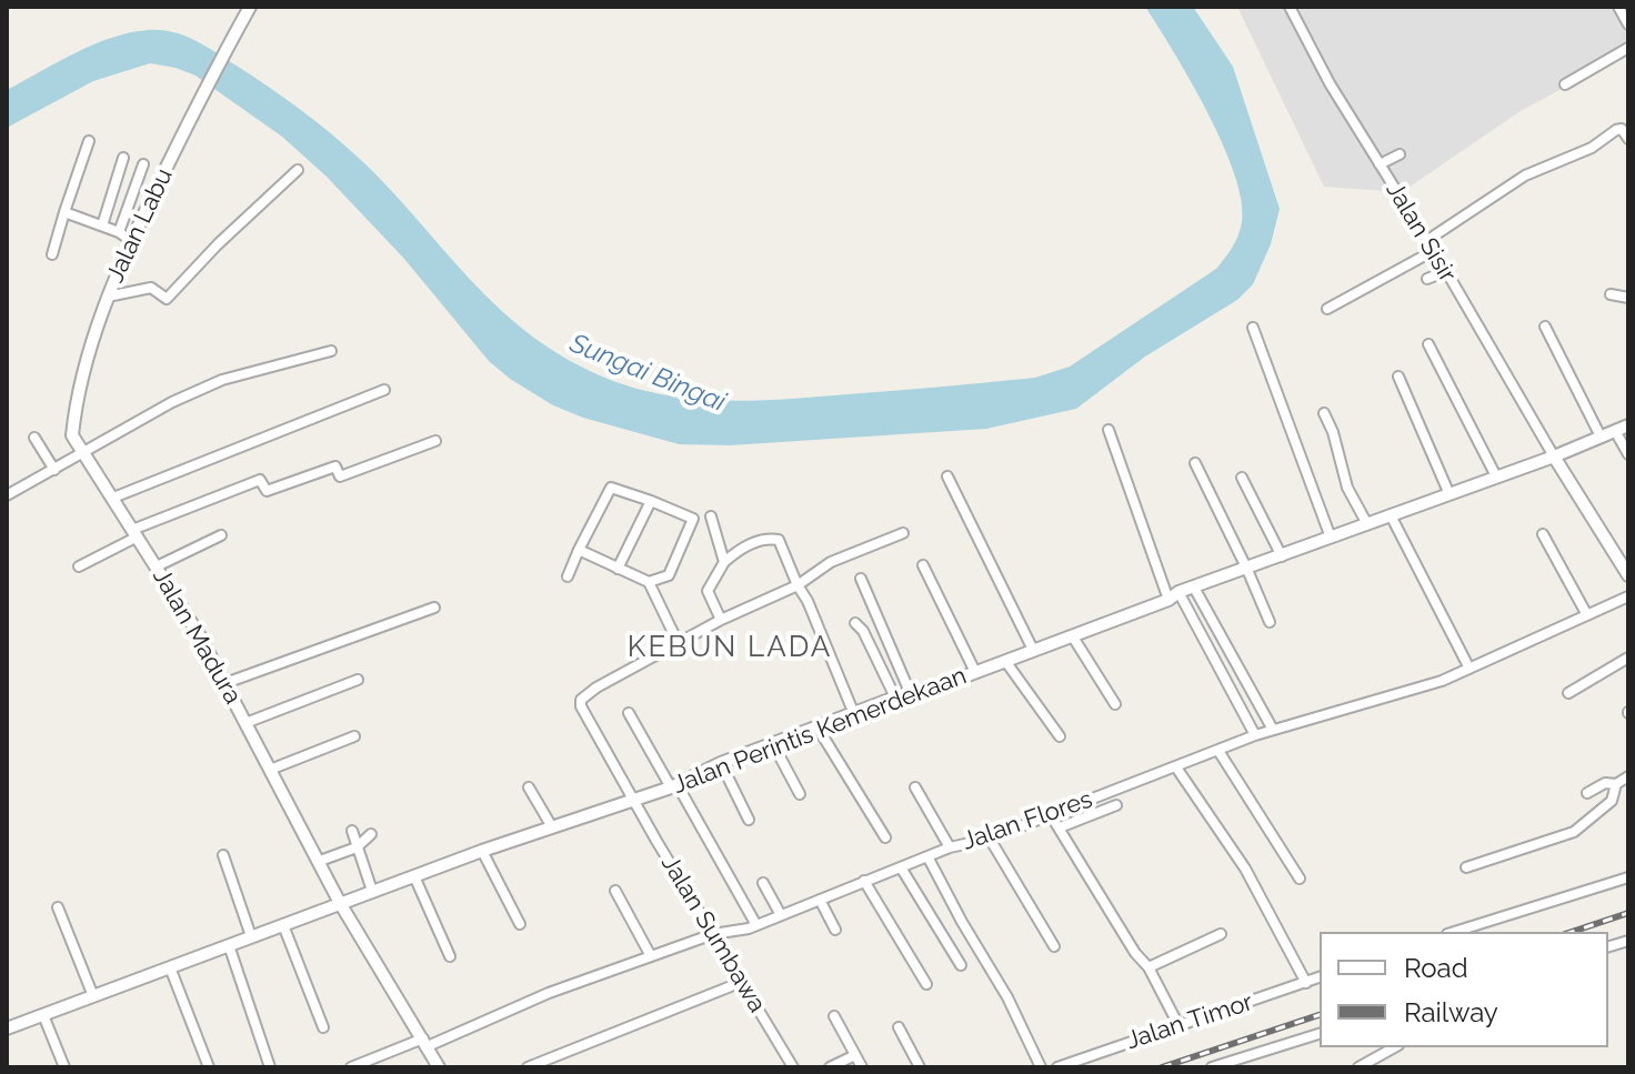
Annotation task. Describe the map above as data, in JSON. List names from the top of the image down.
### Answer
{
  "streets": {
    "street": [
      "Jalan Labu",
      "Jalan Sisir",
      "Jalan Madura",
      "Jalan Perintis Kemerdekaan",
      "Jalan Flores",
      "Jalan Sumbawa",
      "Jalan Timor"
    ]
  },
  "crossings": [
    ["Jalan Labu", "Jalan Madura"],
    ["Jalan Sisir", "Jalan Perintis Kemerdekaan"],
    ["Jalan Madura", "Jalan Perintis Kemerdekaan"],
    ["Jalan Madura", "Jalan Flores"],
    ["Jalan Perintis Kemerdekaan", "Jalan Sumbawa"],
    ["Jalan Flores", "Jalan Sumbawa"]
  ],
  "districts": ["KEBUN LADA"],
  "water": ["Sungai Bingai"],
  "legend": ["Road", "Railway"]
}
